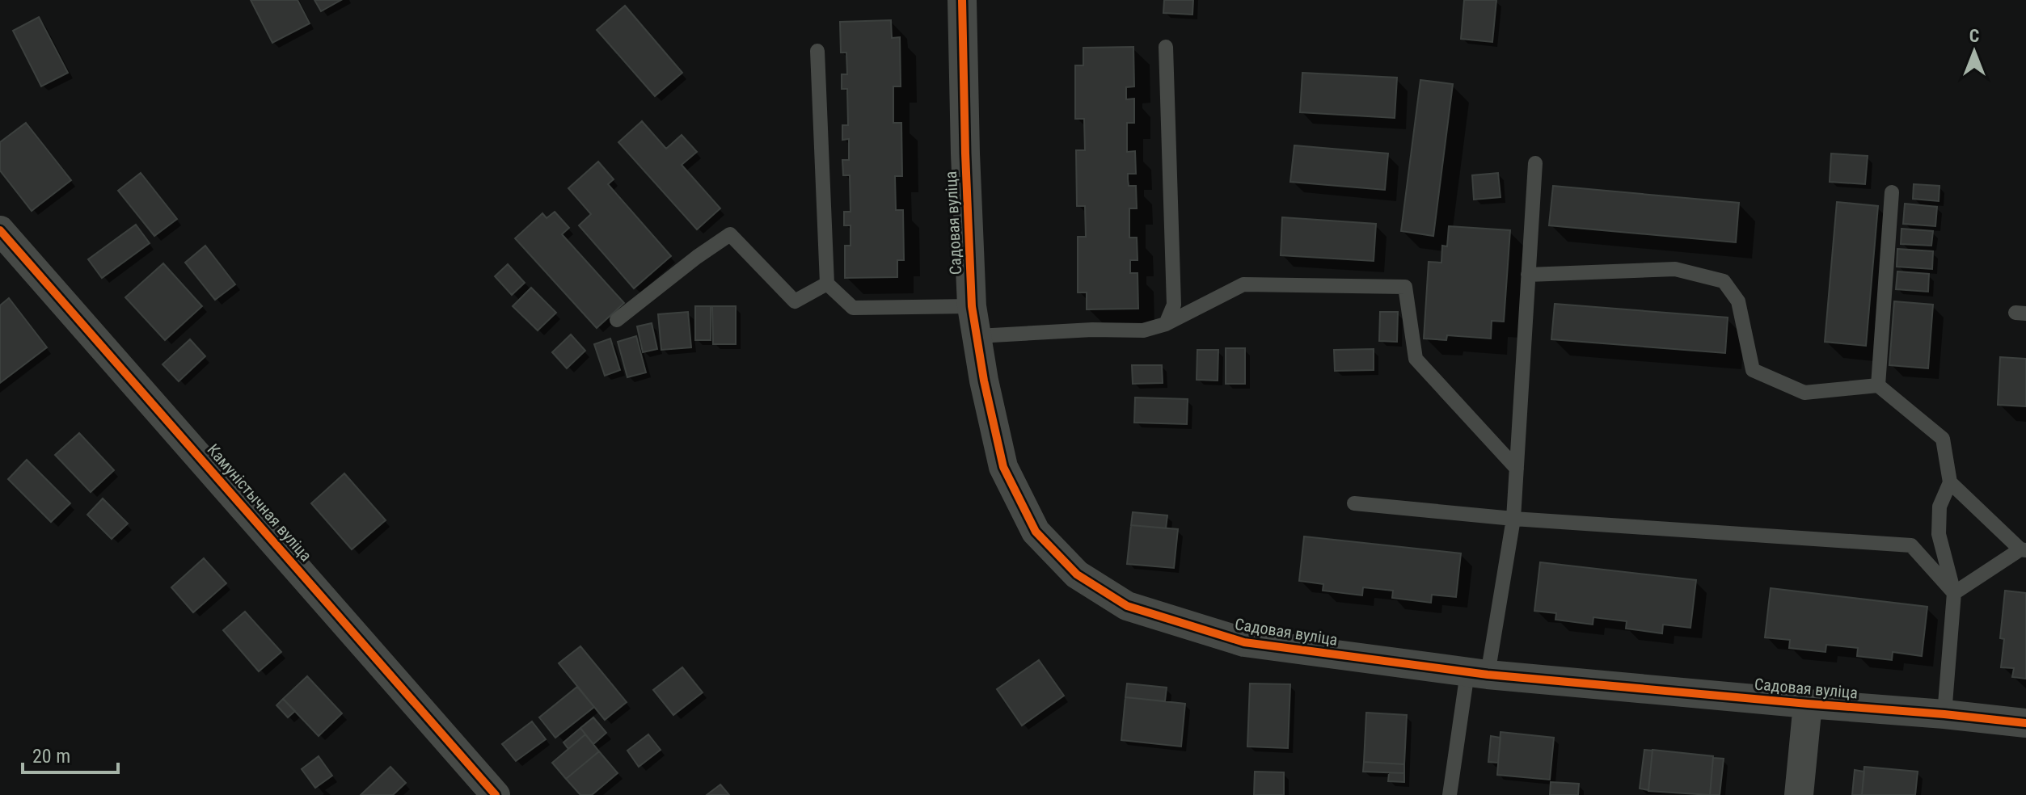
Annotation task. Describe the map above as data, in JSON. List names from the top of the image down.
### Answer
{
  "streets": {
    "street": ["Садовая вуліца", "Камуністычная вуліца"]
  },
  "scale_bar": "20 m",
  "north": "top"
}
